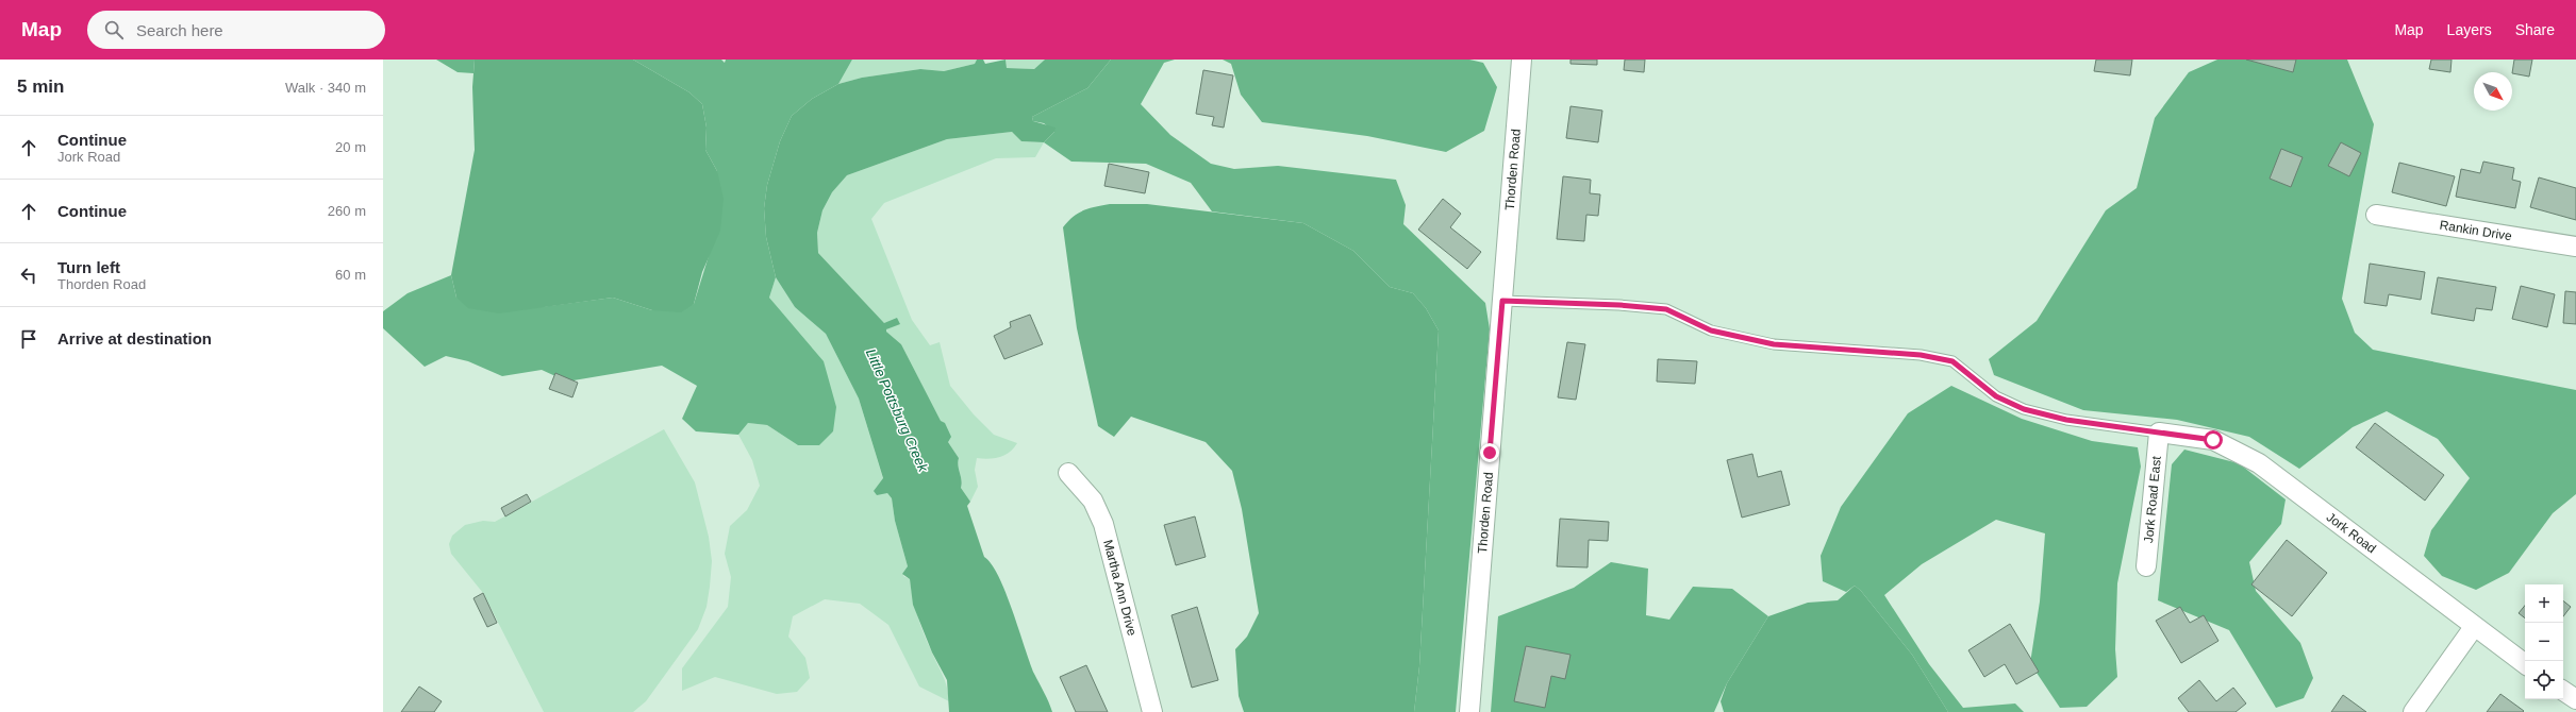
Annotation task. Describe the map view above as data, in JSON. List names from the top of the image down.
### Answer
{
  "streets": {
    "street": [
      "Thorden Road",
      "Rankin Drive",
      "Jork Road East",
      "Jork Road",
      "Martha Ann Drive"
    ]
  },
  "crossings": [
    ["Jork Road East", "Jork Road"]
  ],
  "water": ["Little Pottsburg Creek"],
  "north": "bottom right",
  "page": {
    "header": "Map",
    "search": "Search here",
    "nav": ["Map", "Layers", "Share"],
    "heading": ["5 min", "Walk · 340 m"],
    "list": [
      ["Continue", "Jork Road", "20 m"],
      ["Continue", "260 m"],
      ["Turn left", "Thorden Road", "60 m"],
      "Arrive at destination"
    ],
    "map_buttons": ["+", "−"]
  }
}
